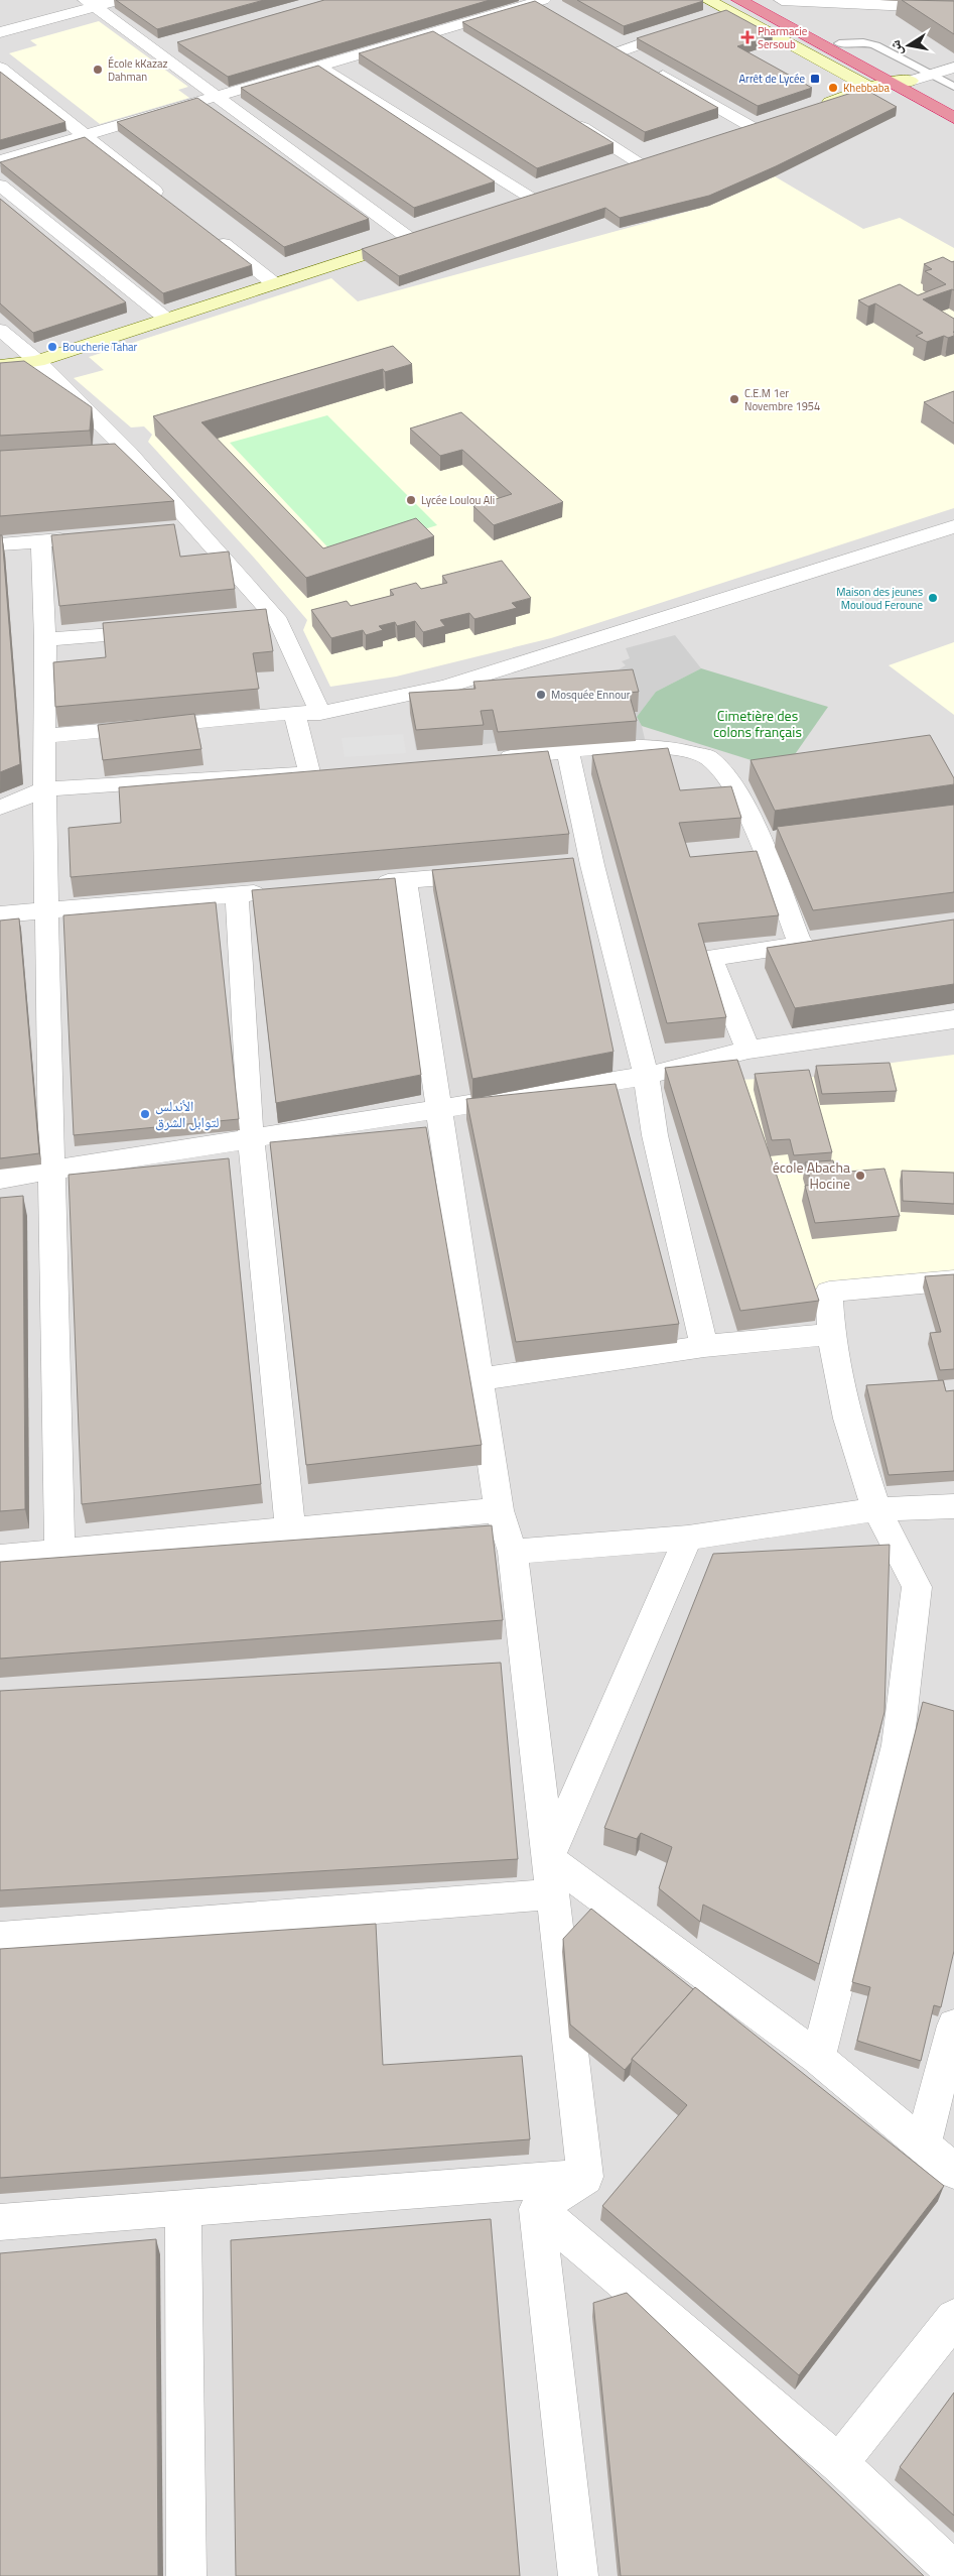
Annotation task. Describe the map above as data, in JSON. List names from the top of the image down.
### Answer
{
  "parks": ["Cimetière des colons français"],
  "places": {
    "health": ["Pharmacie Sersoub"],
    "other": [
      "École kKazaz Dahman",
      "Khebbaba",
      "Boucherie Tahar",
      "C.E.M 1er Novembre 1954",
      "Lycée Loulou Ali",
      "Maison des jeunes Mouloud Feroune",
      "Mosquée Ennour",
      "الأندلس لتوابل الشرق",
      "école Abacha Hocine"
    ],
    "transit": ["Arrêt de Lycée"]
  },
  "north": "left"
}
